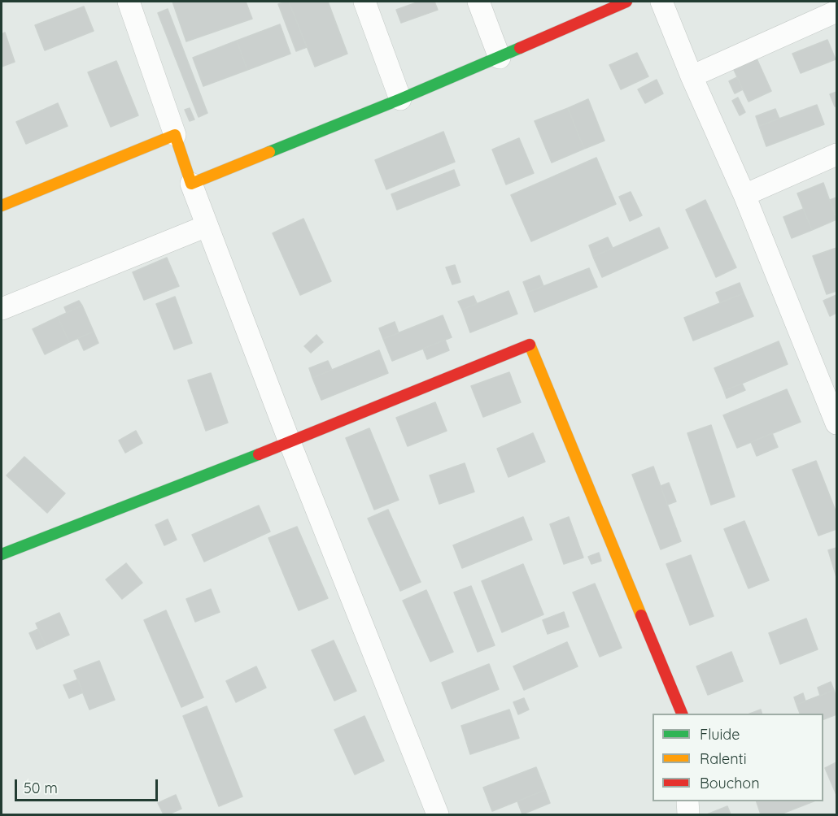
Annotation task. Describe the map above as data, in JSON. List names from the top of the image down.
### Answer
{
  "legend": ["Fluide", "Ralenti", "Bouchon"],
  "scale_bar": "50 m"
}
